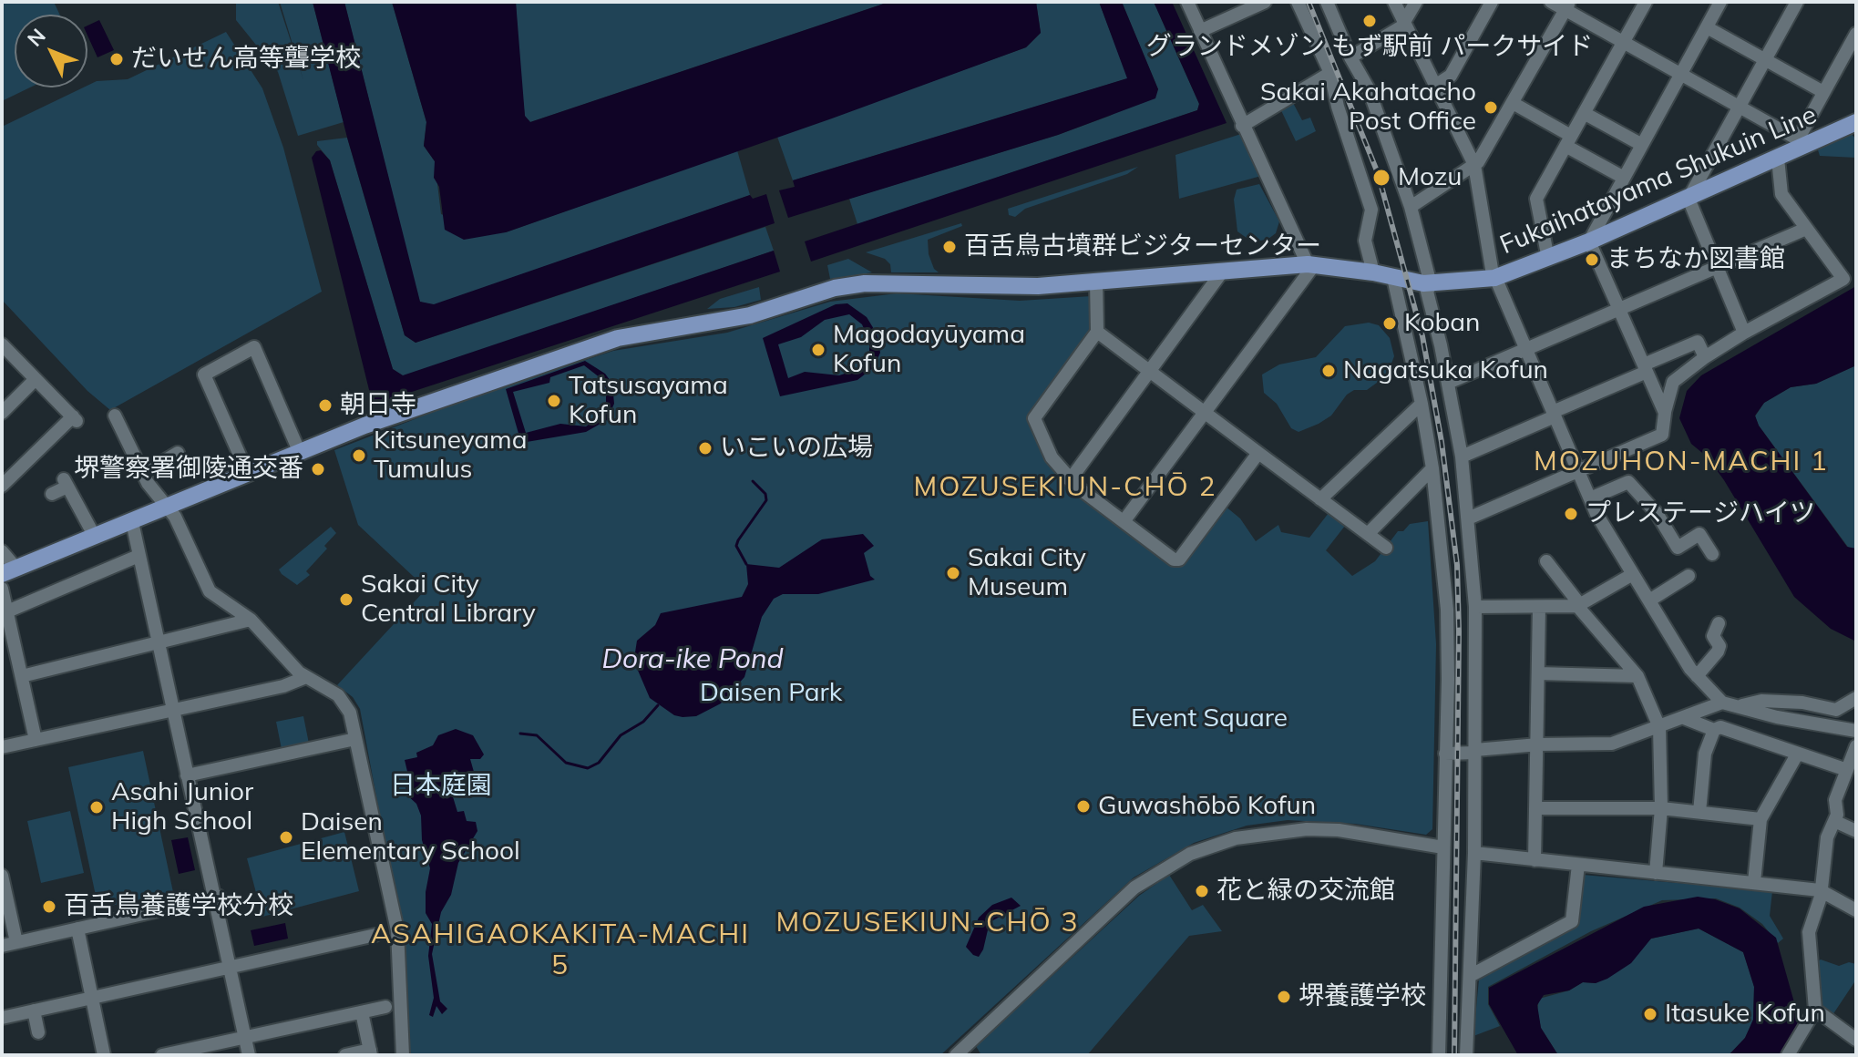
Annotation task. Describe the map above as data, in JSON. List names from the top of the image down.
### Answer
{
  "streets": {
    "main road": ["Fukaihatayama Shukuin Line"]
  },
  "districts": [
    "MOZUHON-MACHI 1",
    "MOZUSEKIUN-CHŌ 2",
    "MOZUSEKIUN-CHŌ 3",
    "ASAHIGAOKAKITA-MACHI 5"
  ],
  "water": ["Dora-ike Pond"],
  "parks": ["Daisen Park", "Event Square", "日本庭園"],
  "places": [
    "グランドメゾン もず駅前 パークサイド",
    "だいせん高等聾学校",
    "Sakai Akahatacho Post Office",
    "Mozu",
    "百舌鳥古墳群ビジターセンター",
    "まちなか図書館",
    "Koban",
    "Magodayūyama Kofun",
    "Nagatsuka Kofun",
    "Tatsusayama Kofun",
    "朝日寺",
    "いこいの広場",
    "Kitsuneyama Tumulus",
    "堺警察署御陵通交番",
    "プレステージハイツ",
    "Sakai City Museum",
    "Sakai City Central Library",
    "Guwashōbō Kofun",
    "Asahi Junior High School",
    "Daisen Elementary School",
    "花と緑の交流館",
    "百舌鳥養護学校分校",
    "堺養護学校",
    "Itasuke Kofun"
  ],
  "north": "top left"
}
